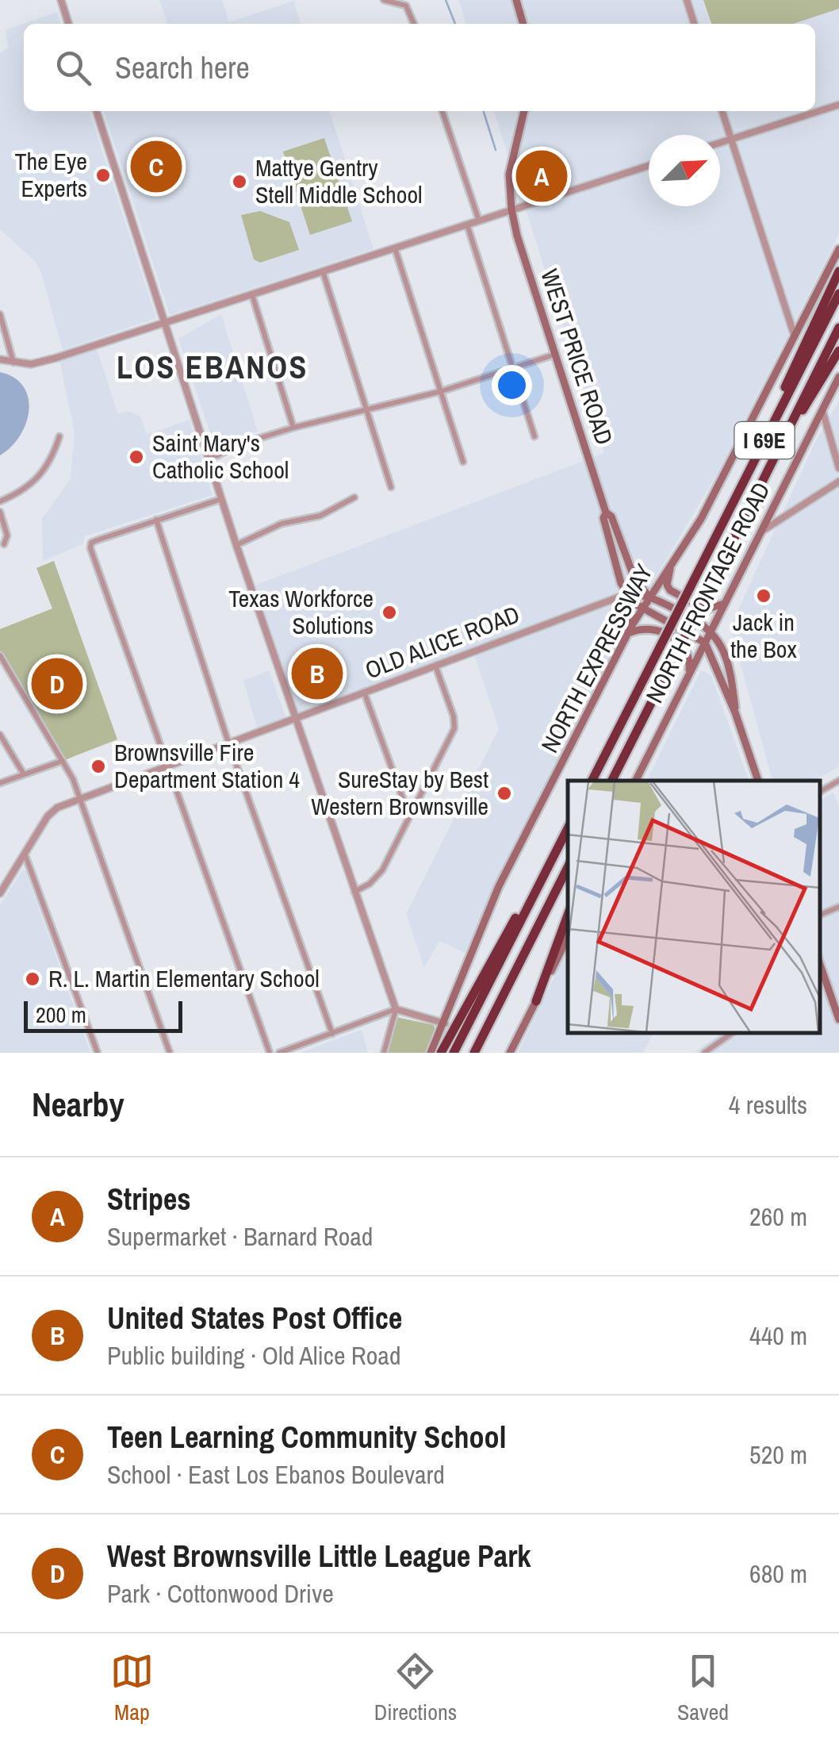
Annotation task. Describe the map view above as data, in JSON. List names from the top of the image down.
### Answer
{
  "streets": {
    "highway": ["I 69E", "NORTH EXPRESSWAY"],
    "main road": ["WEST PRICE ROAD", "NORTH FRONTAGE ROAD"],
    "street": ["OLD ALICE ROAD"]
  },
  "crossings": [
    ["WEST PRICE ROAD", "NORTH FRONTAGE ROAD"],
    ["WEST PRICE ROAD", "OLD ALICE ROAD"],
    ["WEST PRICE ROAD", "NORTH EXPRESSWAY"]
  ],
  "districts": ["LOS EBANOS"],
  "places": [
    "The Eye Experts",
    "Mattye Gentry Stell Middle School",
    "Saint Mary's Catholic School",
    "Jack in the Box",
    "Texas Workforce Solutions",
    "Brownsville Fire Department Station 4",
    "SureStay by Best Western Brownsville",
    "R. L. Martin Elementary School"
  ],
  "scale_bar": "200 m",
  "north": "top right",
  "page": {
    "search": "Search here",
    "pins": [
      "C",
      "A",
      "B",
      "D"
    ],
    "scale": "200 m",
    "heading": ["Nearby", "4 results"],
    "list": [
      {
        "mark": "A",
        "name": "Stripes",
        "note": "Supermarket · Barnard Road",
        "value": "260 m"
      },
      {
        "mark": "B",
        "name": "United States Post Office",
        "note": "Public building · Old Alice Road",
        "value": "440 m"
      },
      {
        "mark": "C",
        "name": "Teen Learning Community School",
        "note": "School · East Los Ebanos Boulevard",
        "value": "520 m"
      },
      {
        "mark": "D",
        "name": "West Brownsville Little League Park",
        "note": "Park · Cottonwood Drive",
        "value": "680 m"
      }
    ],
    "nav": ["Map", "Directions", "Saved"]
  }
}
